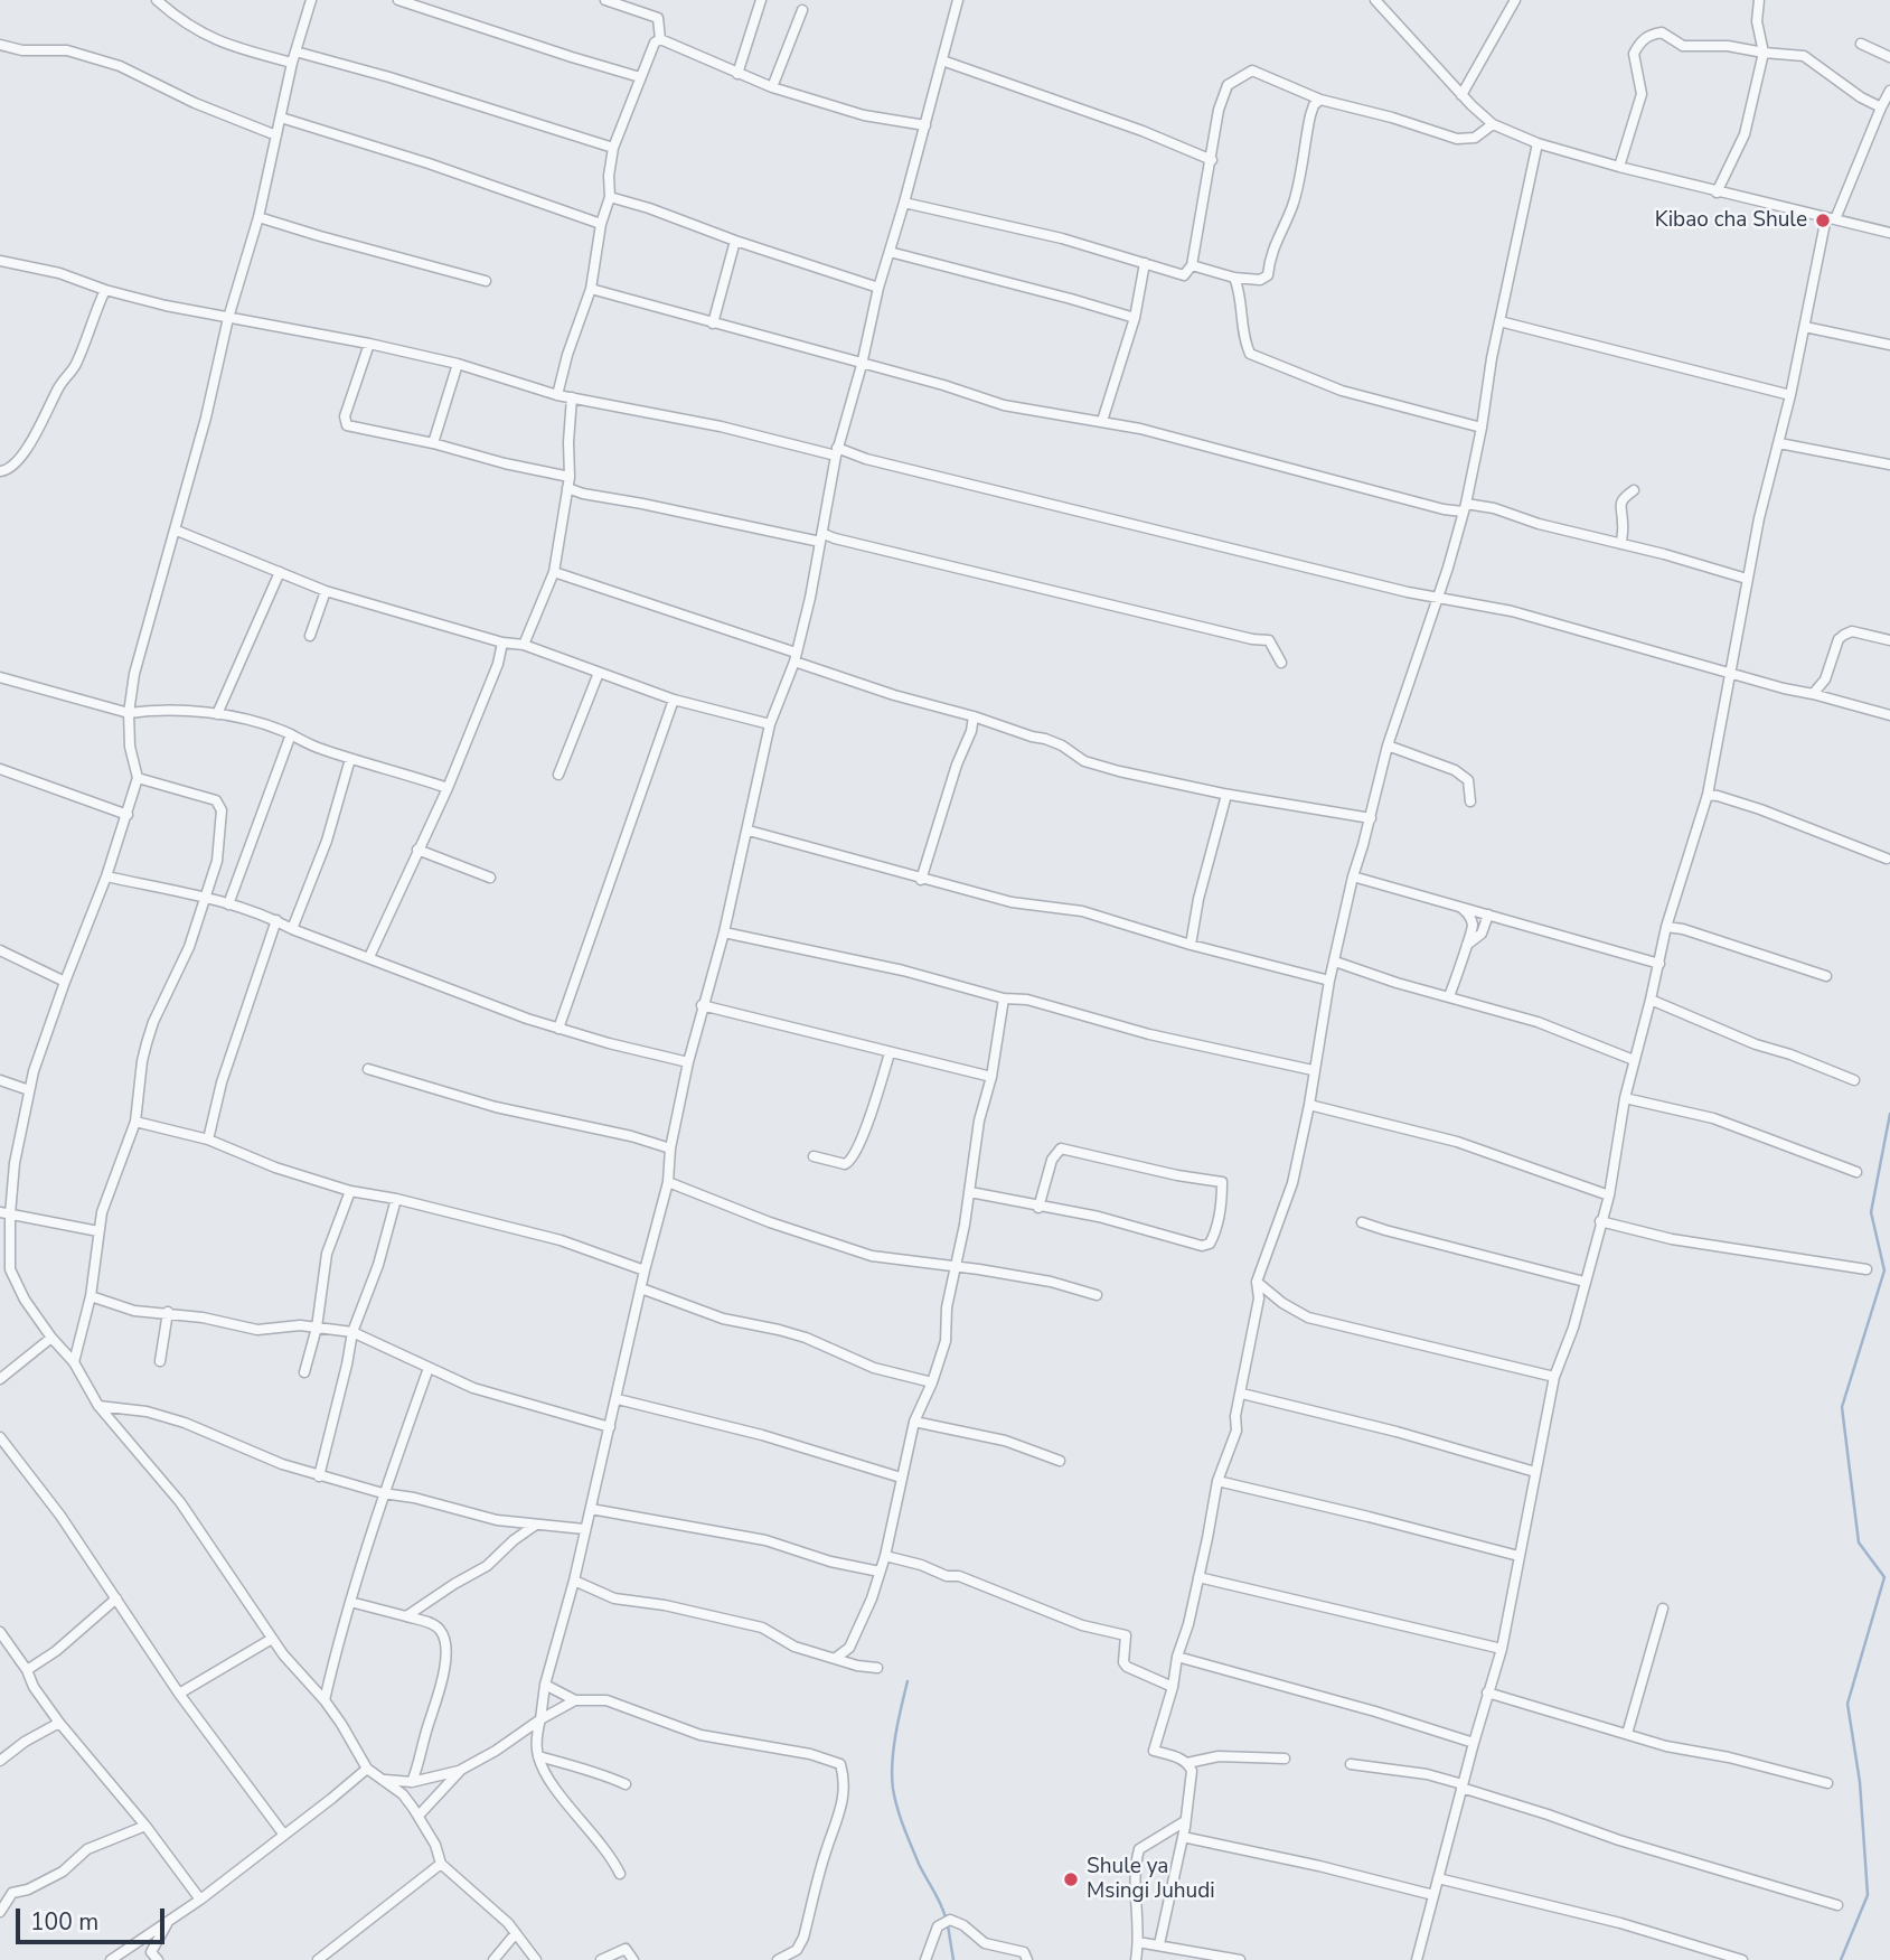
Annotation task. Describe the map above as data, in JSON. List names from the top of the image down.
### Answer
{
  "places": ["Kibao cha Shule", "Shule ya Msingi Juhudi"],
  "scale_bar": "100 m"
}
